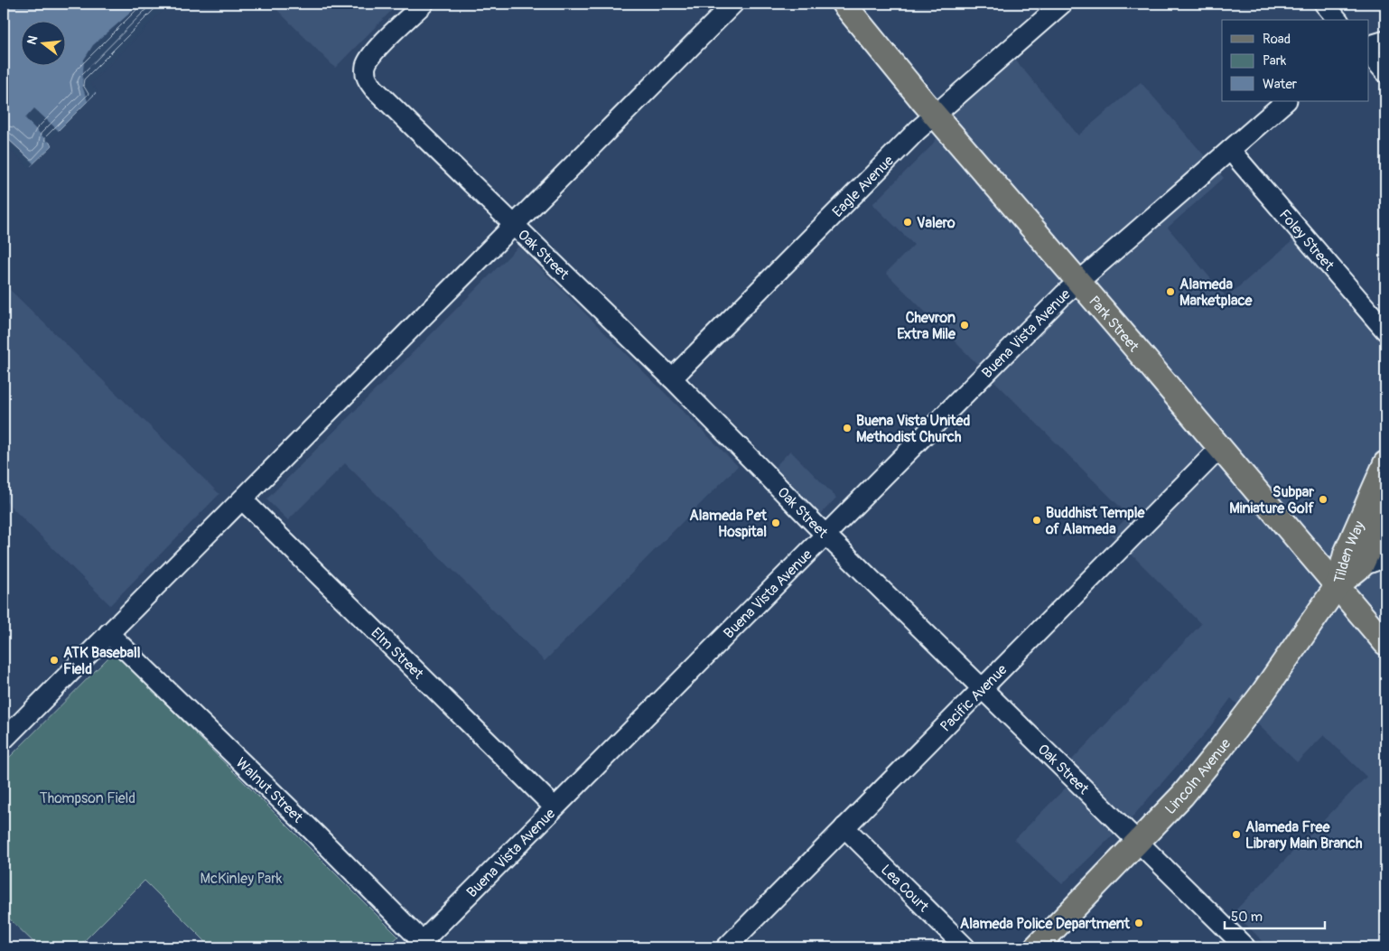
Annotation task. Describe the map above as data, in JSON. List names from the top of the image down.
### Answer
{
  "streets": {
    "main road": ["Park Street", "Tilden Way", "Lincoln Avenue"],
    "street": [
      "Eagle Avenue",
      "Foley Street",
      "Oak Street",
      "Buena Vista Avenue",
      "Elm Street",
      "Pacific Avenue",
      "Walnut Street",
      "Lea Court"
    ]
  },
  "crossings": [
    ["Eagle Avenue", "Oak Street"],
    ["Eagle Avenue", "Park Street"],
    ["Foley Street", "Buena Vista Avenue"],
    ["Oak Street", "Buena Vista Avenue"],
    ["Oak Street", "Pacific Avenue"],
    ["Oak Street", "Lincoln Avenue"],
    ["Park Street", "Buena Vista Avenue"],
    ["Park Street", "Tilden Way"],
    ["Park Street", "Pacific Avenue"],
    ["Park Street", "Lincoln Avenue"],
    ["Buena Vista Avenue", "Elm Street"],
    ["Buena Vista Avenue", "Walnut Street"],
    ["Tilden Way", "Lincoln Avenue"],
    ["Pacific Avenue", "Lea Court"]
  ],
  "parks": ["Thompson Field", "McKinley Park"],
  "places": [
    "Valero",
    "Alameda Marketplace",
    "Chevron Extra Mile",
    "Buena Vista United Methodist Church",
    "Subpar Miniature Golf",
    "Buddhist Temple of Alameda",
    "Alameda Pet Hospital",
    "ATK Baseball Field",
    "Alameda Free Library Main Branch",
    "Alameda Police Department"
  ],
  "legend": ["Road", "Park", "Water"],
  "scale_bar": "50 m",
  "north": "left"
}
